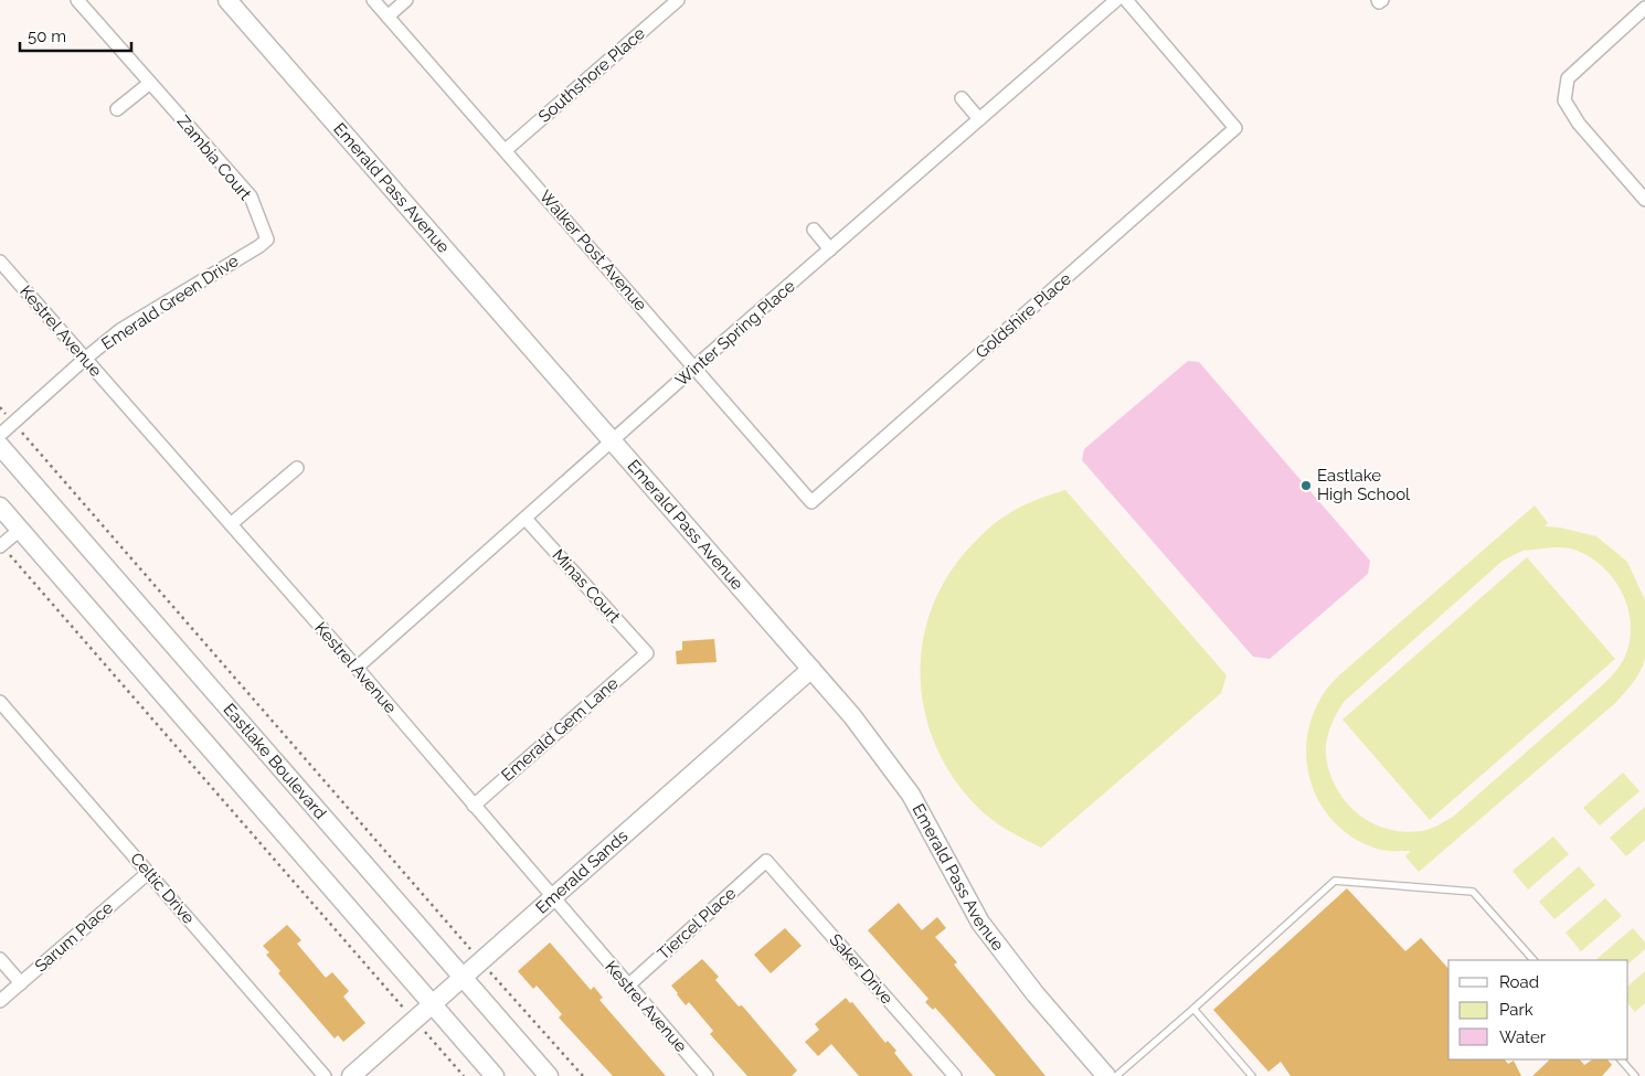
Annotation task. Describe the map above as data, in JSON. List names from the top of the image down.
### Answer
{
  "streets": {
    "street": [
      "Southshore Place",
      "Zambia Court",
      "Emerald Pass Avenue",
      "Walker Post Avenue",
      "Emerald Green Drive",
      "Goldshire Place",
      "Kestrel Avenue",
      "Winter Spring Place",
      "Minas Court",
      "Emerald Gem Lane",
      "Eastlake Boulevard",
      "Emerald Sands",
      "Celtic Drive",
      "Tiercel Place",
      "Sarum Place",
      "Saker Drive"
    ]
  },
  "crossings": [
    ["Southshore Place", "Walker Post Avenue"],
    ["Zambia Court", "Emerald Green Drive"],
    ["Emerald Pass Avenue", "Winter Spring Place"],
    ["Emerald Pass Avenue", "Emerald Sands"],
    ["Walker Post Avenue", "Goldshire Place"],
    ["Walker Post Avenue", "Winter Spring Place"],
    ["Emerald Green Drive", "Kestrel Avenue"],
    ["Kestrel Avenue", "Winter Spring Place"],
    ["Kestrel Avenue", "Emerald Gem Lane"],
    ["Kestrel Avenue", "Emerald Sands"],
    ["Kestrel Avenue", "Tiercel Place"],
    ["Winter Spring Place", "Minas Court"],
    ["Minas Court", "Emerald Gem Lane"],
    ["Eastlake Boulevard", "Emerald Sands"],
    ["Celtic Drive", "Sarum Place"],
    ["Tiercel Place", "Saker Drive"]
  ],
  "places": ["Eastlake High School"],
  "legend": ["Road", "Park", "Water"],
  "scale_bar": "50 m"
}
